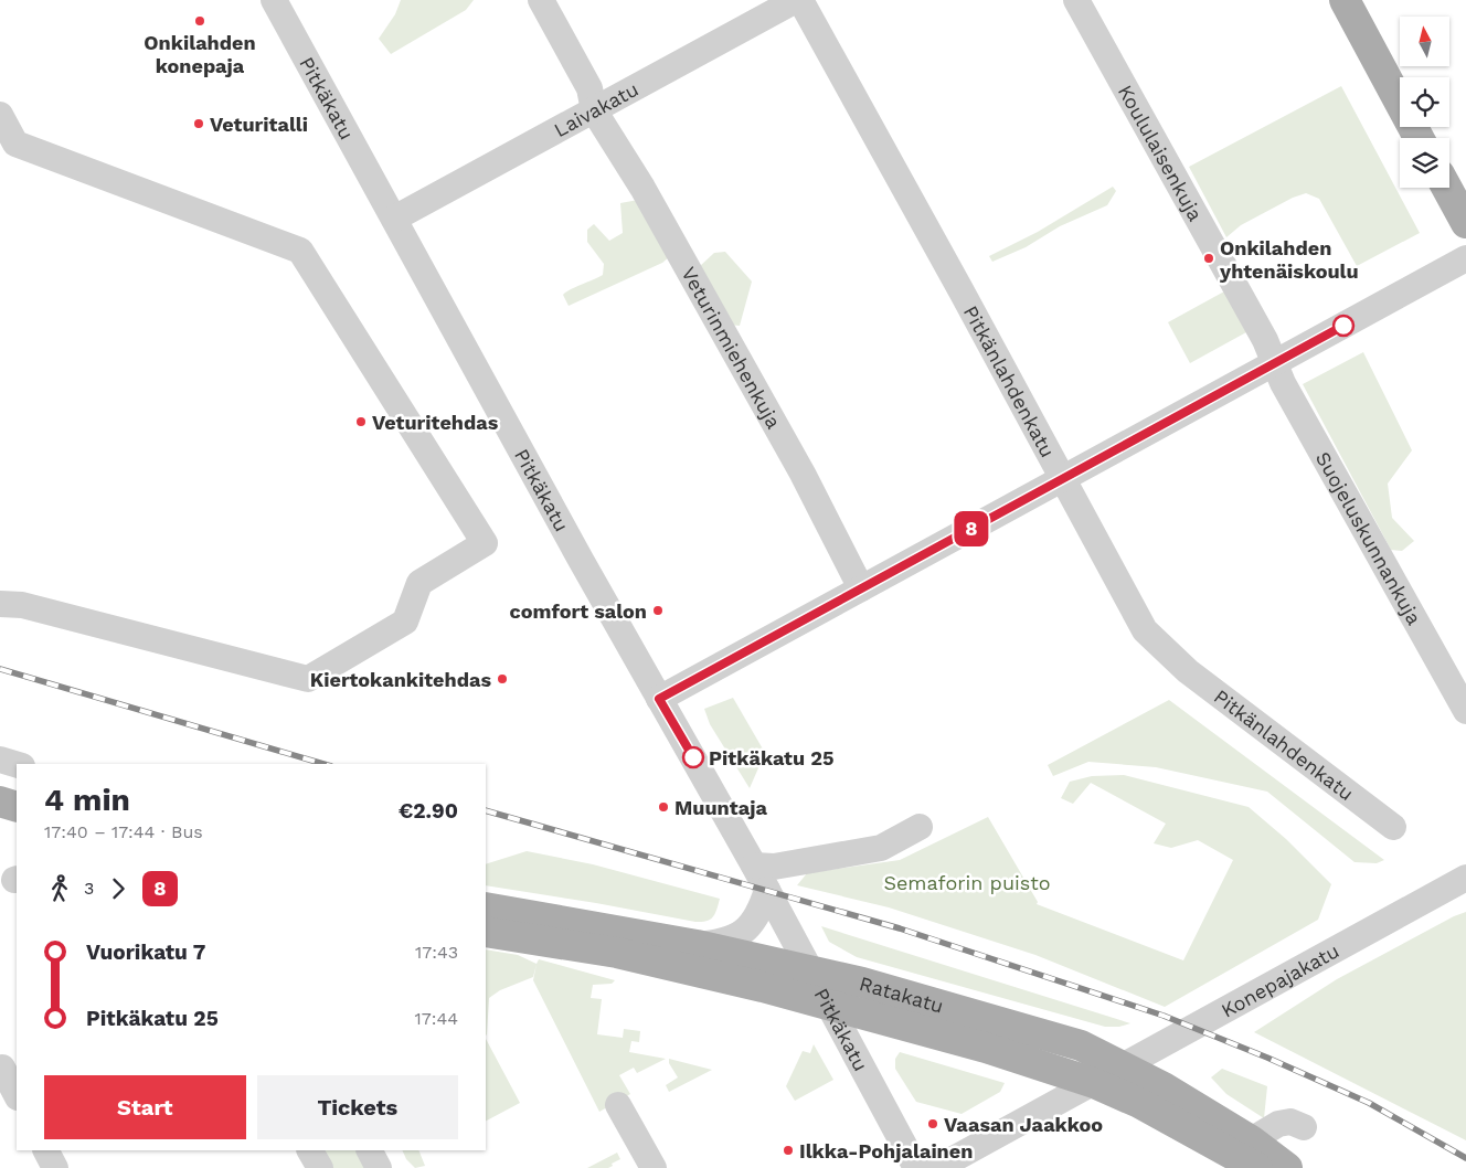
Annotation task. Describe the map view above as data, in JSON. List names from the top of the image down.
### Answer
{
  "streets": {
    "main road": ["Ratakatu"],
    "street": [
      "Pitkäkatu",
      "Laivakatu",
      "Koululaisenkuja",
      "Veturinmiehenkuja",
      "Pitkänlahdenkatu",
      "Suojeluskunnankuja",
      "Konepajakatu"
    ]
  },
  "crossings": [
    ["Pitkäkatu", "Laivakatu"],
    ["Pitkäkatu", "Ratakatu"],
    ["Laivakatu", "Veturinmiehenkuja"],
    ["Koululaisenkuja", "Suojeluskunnankuja"],
    ["Konepajakatu", "Ratakatu"]
  ],
  "parks": ["Semaforin puisto"],
  "places": [
    "Onkilahden konepaja",
    "Veturitalli",
    "Onkilahden yhtenäiskoulu",
    "Veturitehdas",
    "comfort salon",
    "Kiertokankitehdas",
    "Pitkäkatu 25",
    "Muuntaja",
    "Vaasan Jaakkoo",
    "Ilkka-Pohjalainen"
  ],
  "lines": ["bus line 8"],
  "north": "top",
  "page": {
    "on_map": "8",
    "heading": ["4 min", "17:40 – 17:44 · Bus", "€2.90"],
    "legs": ["3", "8"],
    "list": [
      {
        "name": "Vuorikatu 7",
        "value": "17:43"
      },
      {
        "name": "Pitkäkatu 25",
        "value": "17:44"
      }
    ],
    "buttons": ["Start", "Tickets"]
  }
}
